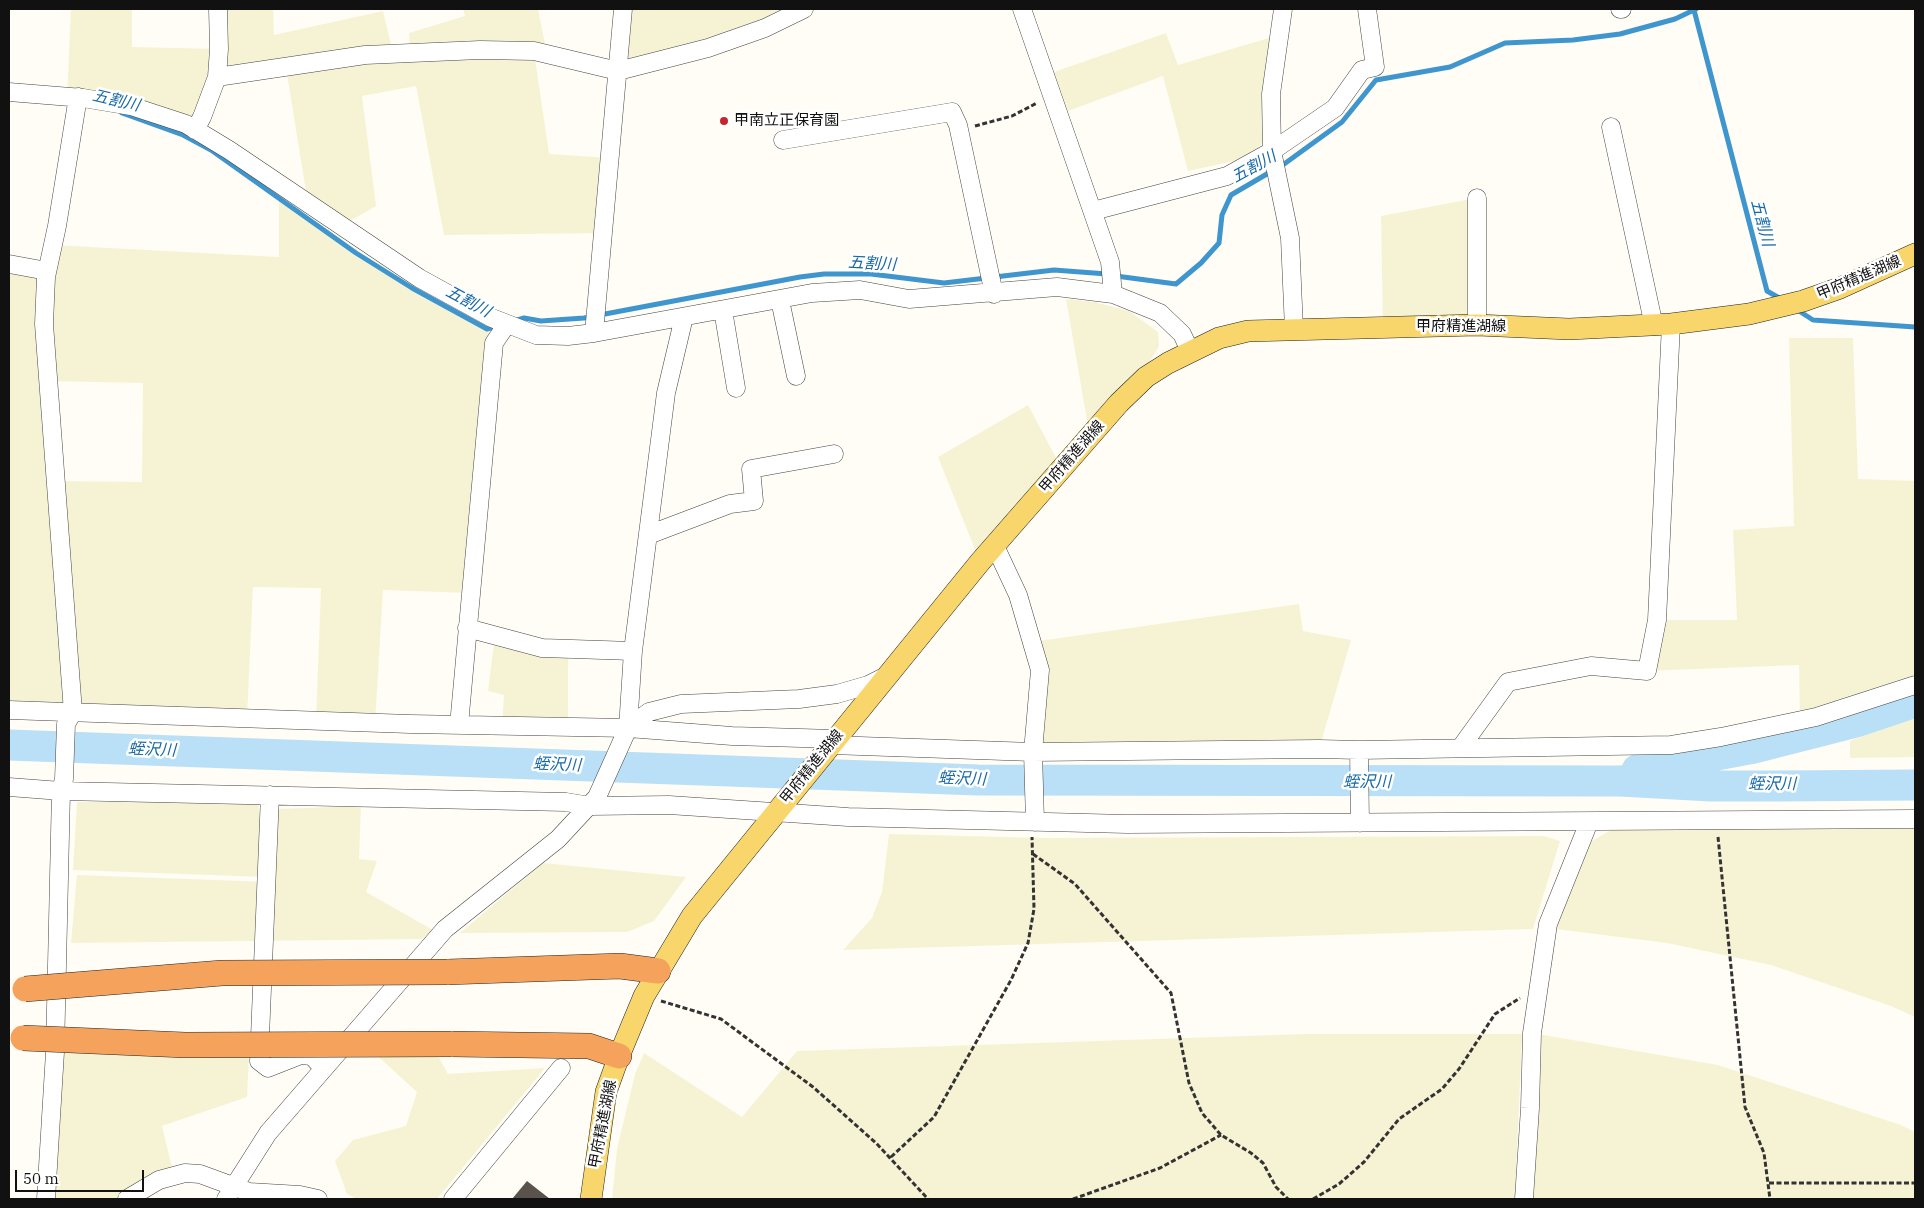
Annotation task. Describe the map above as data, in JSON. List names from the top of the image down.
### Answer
{
  "streets": {
    "main road": ["甲府精進湖線"]
  },
  "water": ["五割川", "蛭沢川"],
  "places": ["甲南立正保育園"],
  "scale_bar": "50 m"
}
